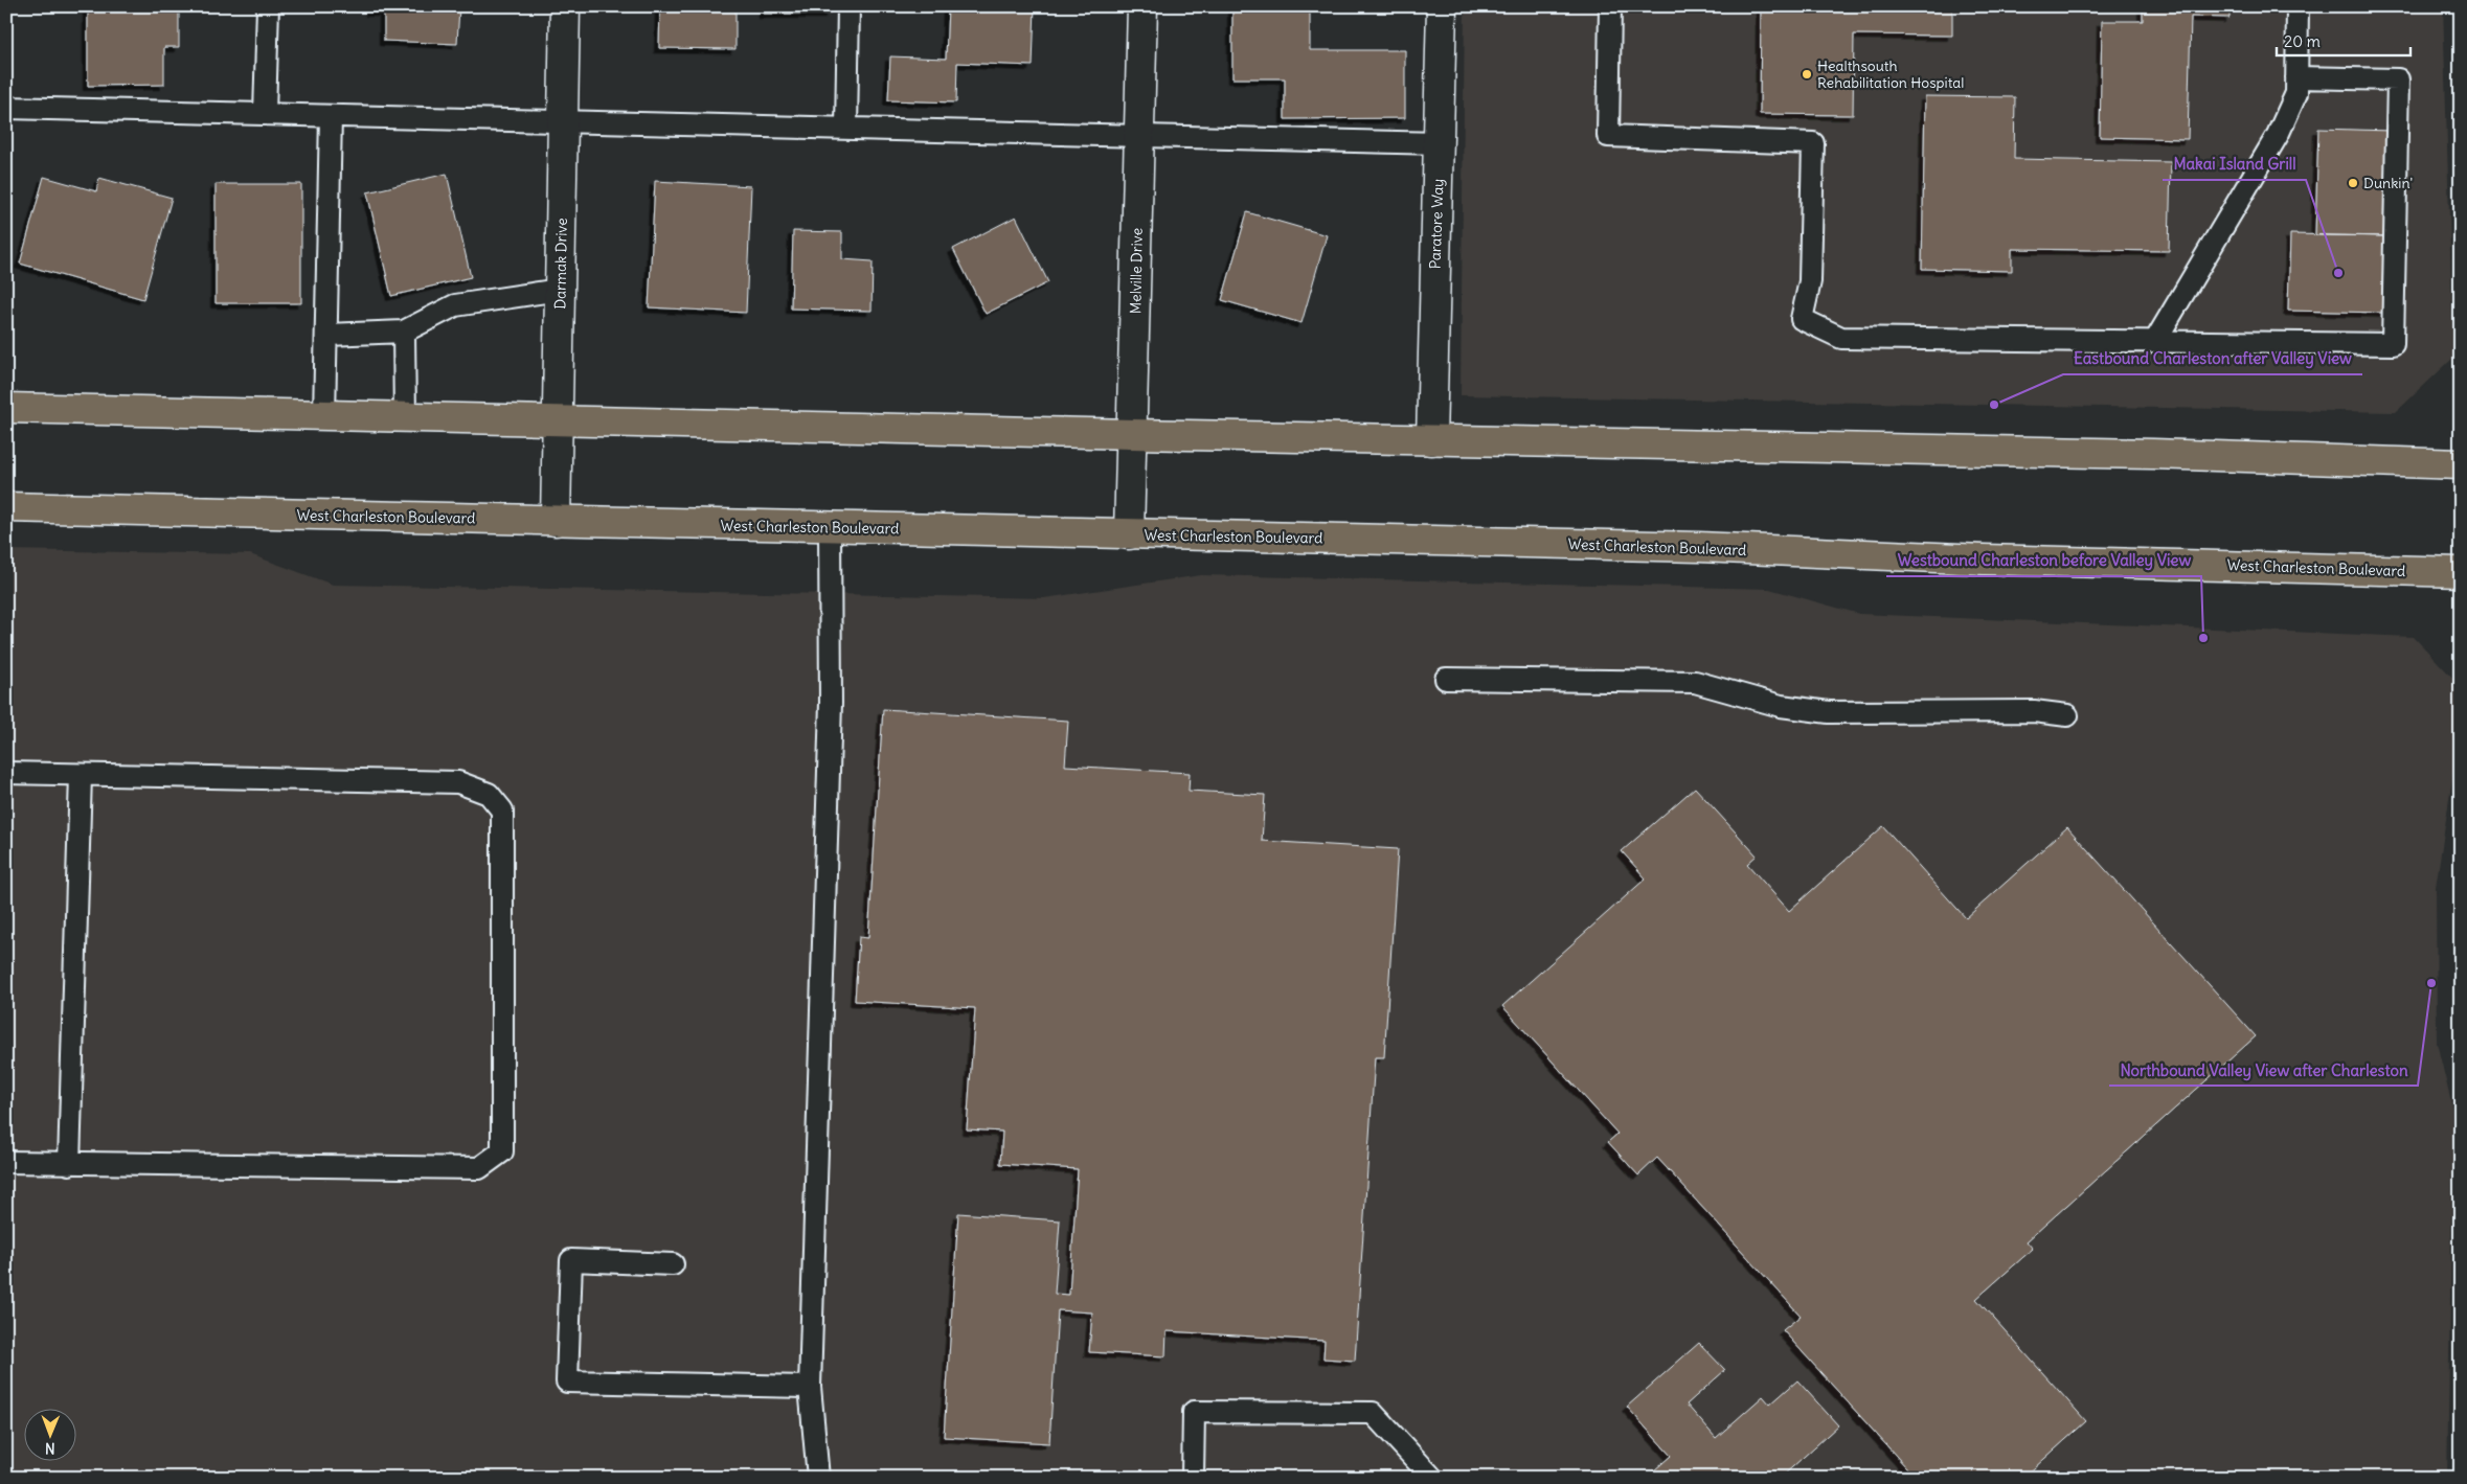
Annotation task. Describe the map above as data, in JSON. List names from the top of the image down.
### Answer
{
  "streets": {
    "main road": ["West Charleston Boulevard"],
    "street": ["Paratore Way", "Darmak Drive", "Melville Drive"]
  },
  "crossings": [
    ["Darmak Drive", "West Charleston Boulevard"],
    ["Melville Drive", "West Charleston Boulevard"]
  ],
  "places": [
    "Healthsouth Rehabilitation Hospital",
    "Dunkin'",
    "Makai Island Grill",
    "Eastbound Charleston after Valley View",
    "Westbound Charleston before Valley View",
    "Northbound Valley View after Charleston"
  ],
  "scale_bar": "20 m",
  "north": "bottom"
}
